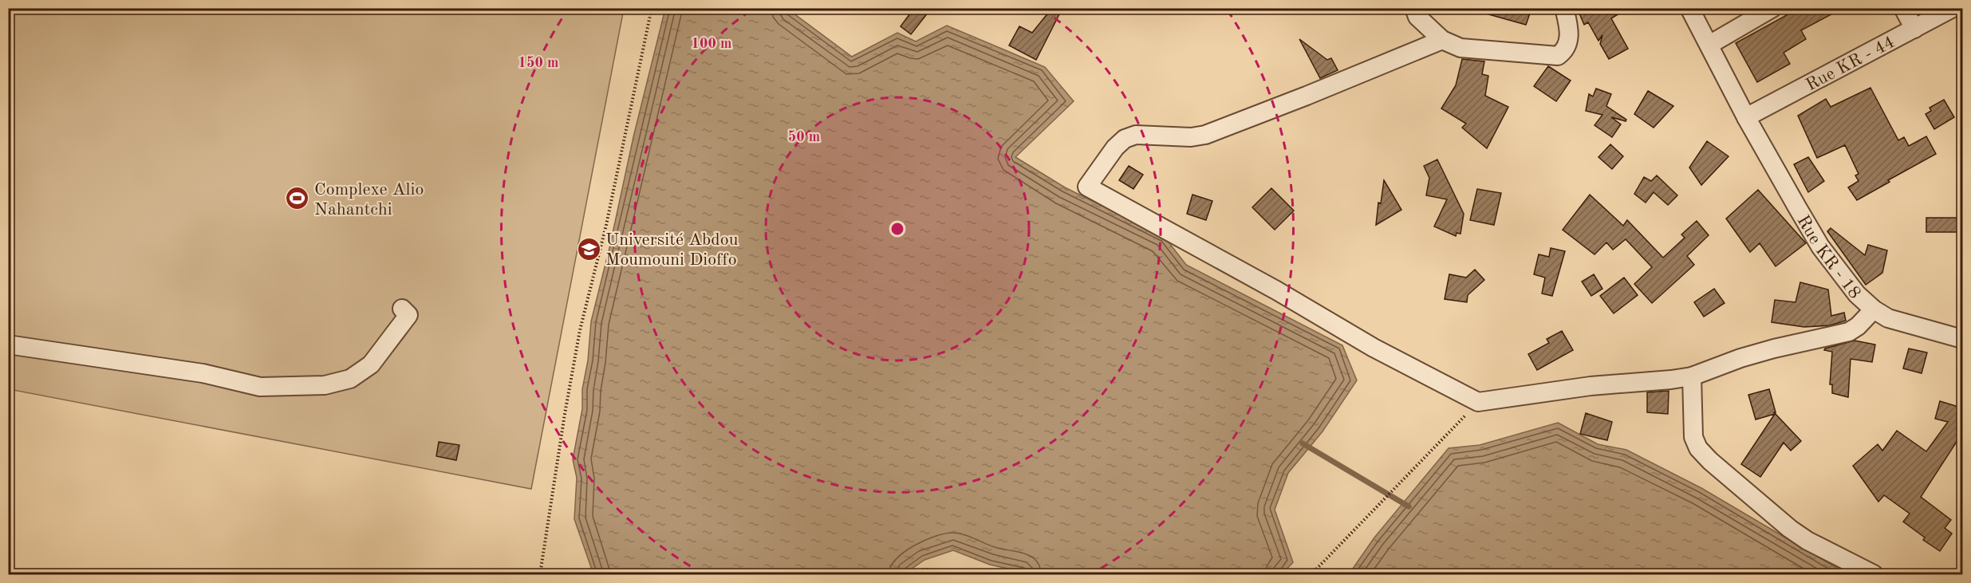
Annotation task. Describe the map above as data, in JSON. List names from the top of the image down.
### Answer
{
  "streets": {
    "street": ["Rue KR - 44", "Rue KR - 18"]
  },
  "crossings": [
    ["Rue KR - 44", "Rue KR - 18"]
  ],
  "places": {
    "sports": ["Complexe Alio Nahantchi"],
    "school or university": ["Université Abdou Moumouni Dioffo"]
  },
  "rings": ["100 m", "150 m", "50 m"]
}
